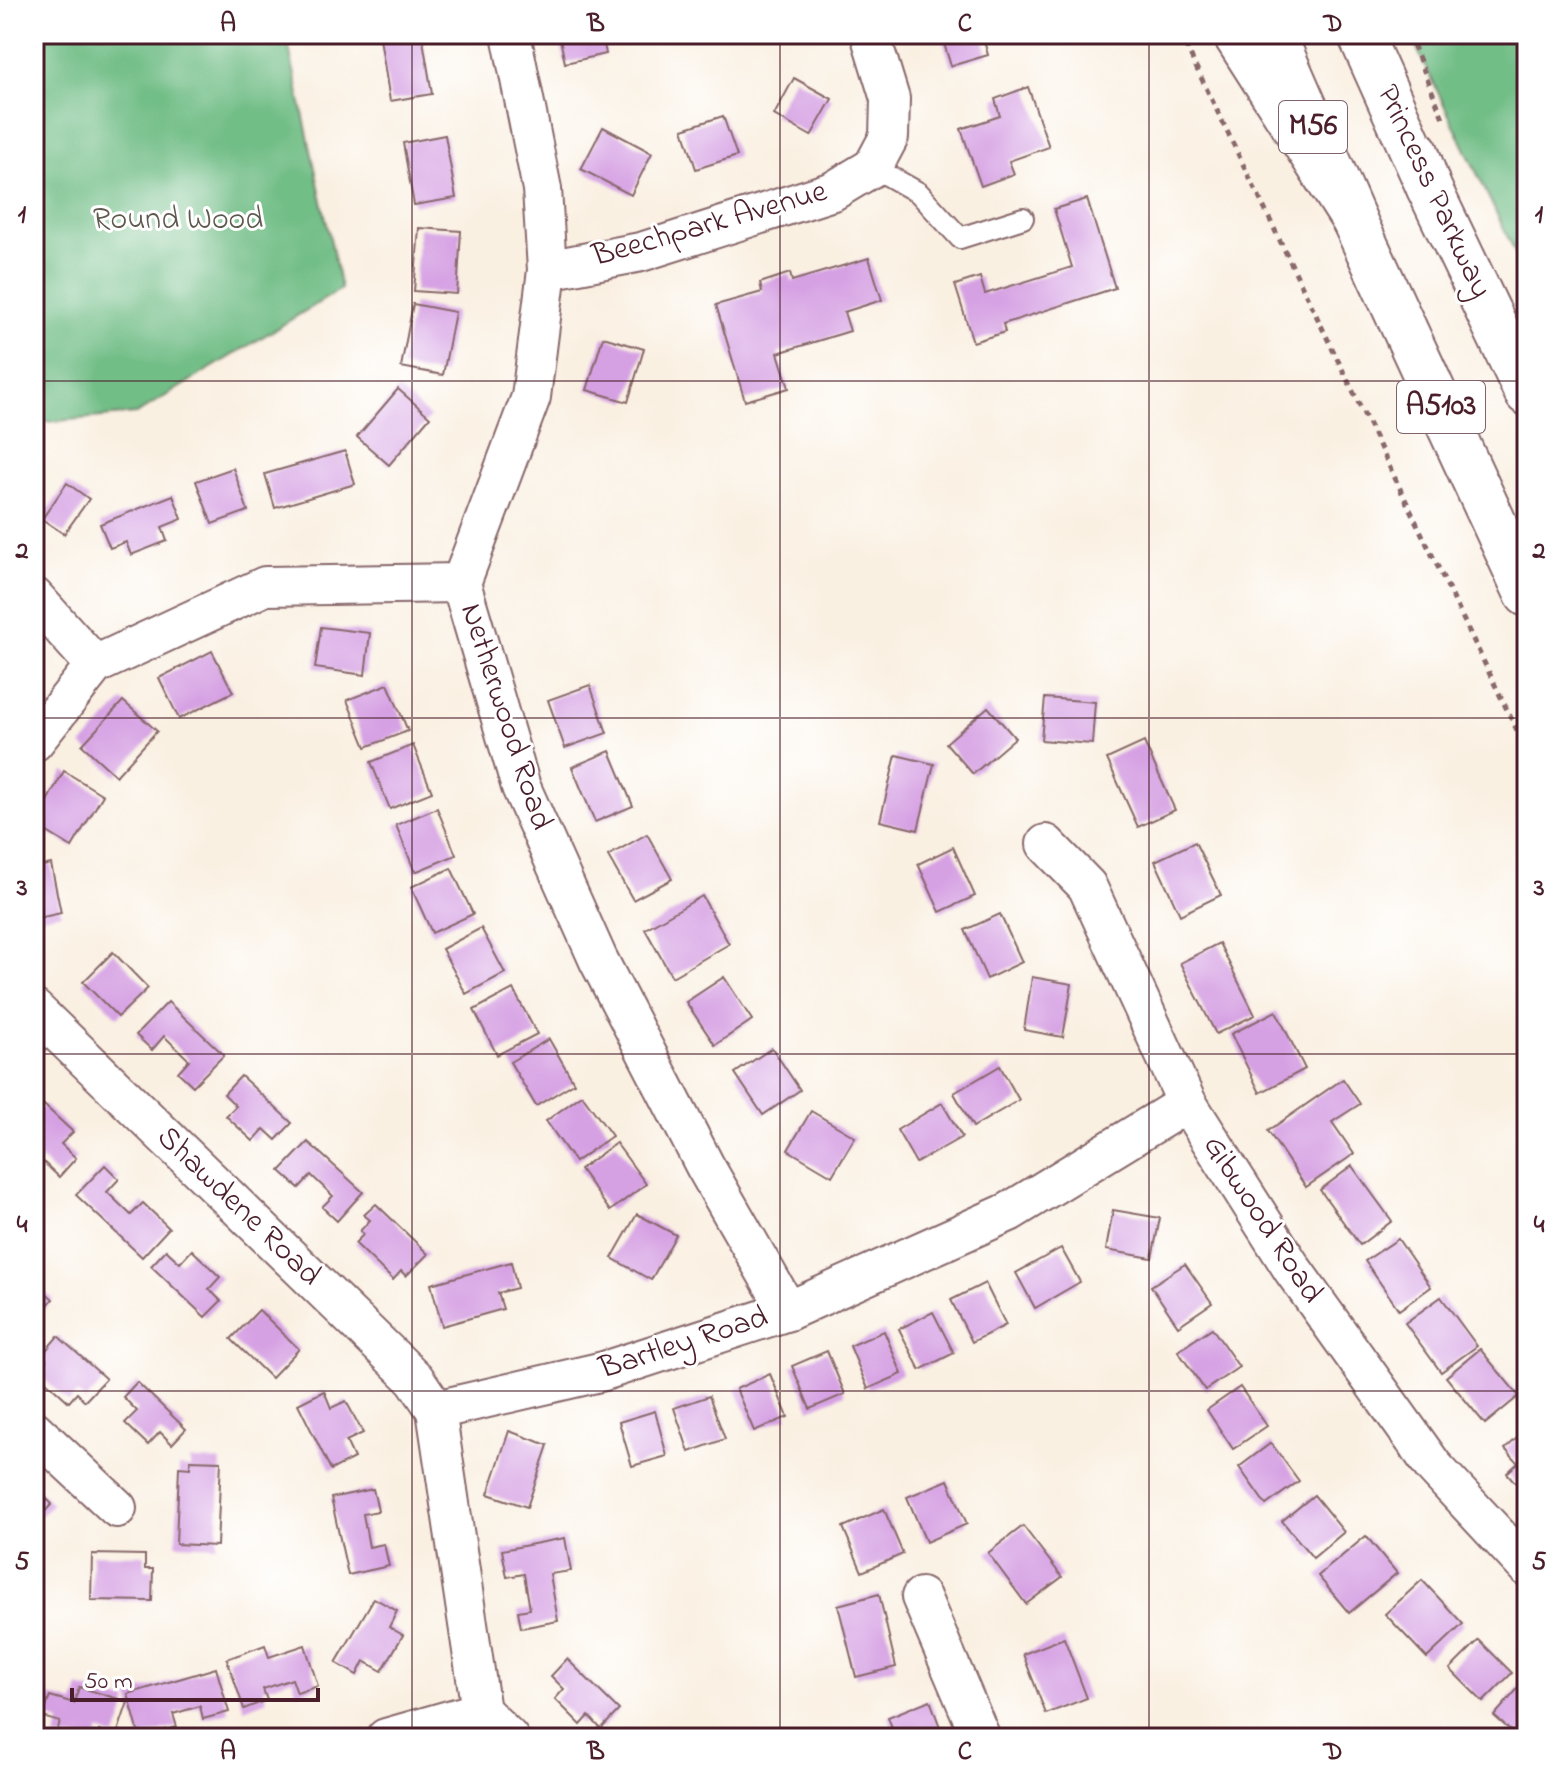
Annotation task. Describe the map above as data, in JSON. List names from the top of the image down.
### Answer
{
  "streets": {
    "highway": ["M56", "Princess Parkway", "A5103"],
    "street": [
      "Beechpark Avenue",
      "Netherwood Road",
      "Shawdene Road",
      "Gibwood Road",
      "Bartley Road"
    ]
  },
  "crossings": [
    ["M56", "A5103"],
    ["Princess Parkway", "A5103"],
    ["Beechpark Avenue", "Netherwood Road"],
    ["Netherwood Road", "Bartley Road"],
    ["Shawdene Road", "Bartley Road"],
    ["Gibwood Road", "Bartley Road"]
  ],
  "parks": ["Round Wood"],
  "scale_bar": "50 m",
  "grid": {
    "columns": [
      "A",
      "B",
      "C",
      "D"
    ],
    "rows": [
      "1",
      "2",
      "3",
      "4",
      "5"
    ]
  }
}
